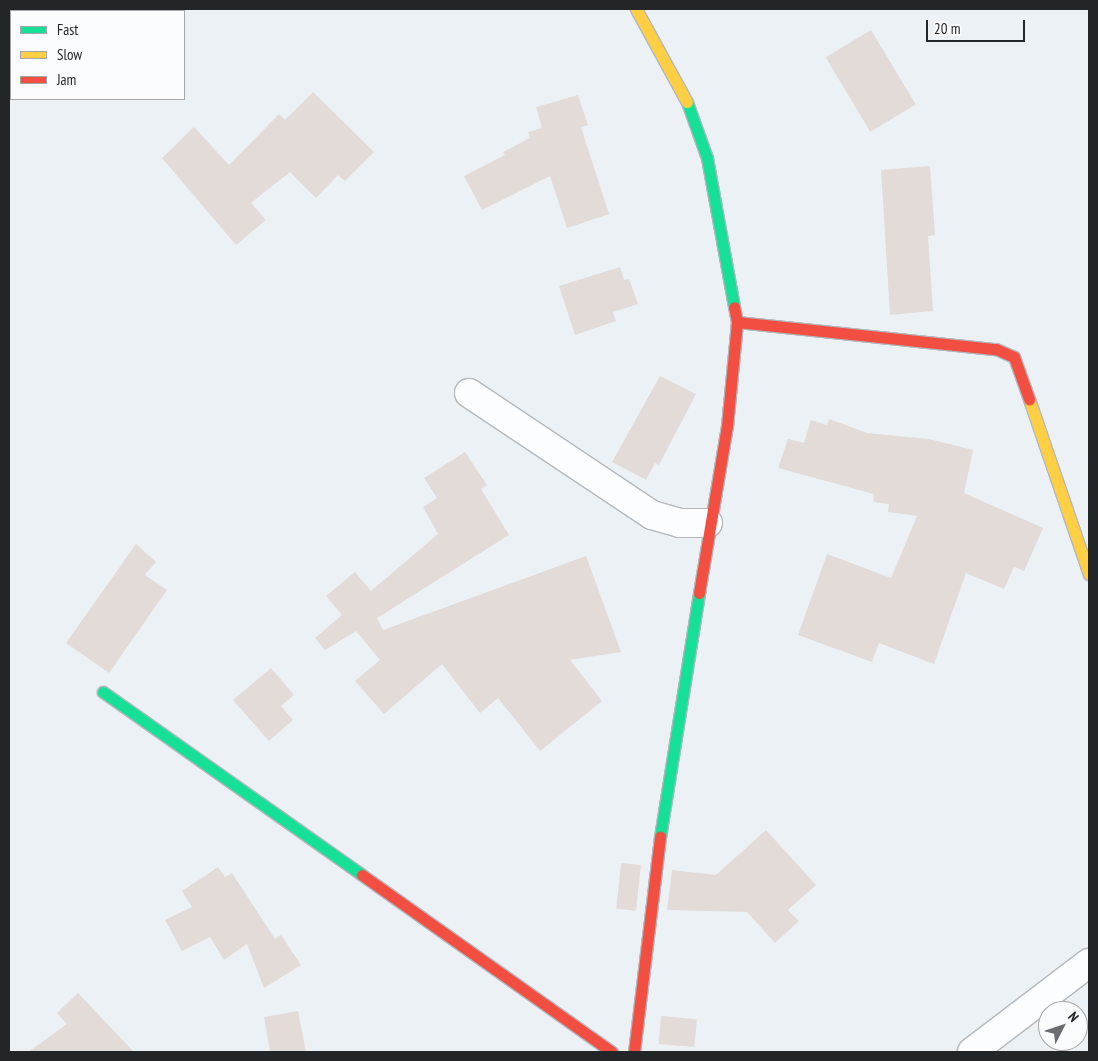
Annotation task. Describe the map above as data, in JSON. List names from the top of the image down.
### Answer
{
  "legend": ["Fast", "Slow", "Jam"],
  "scale_bar": "20 m",
  "north": "top right"
}
